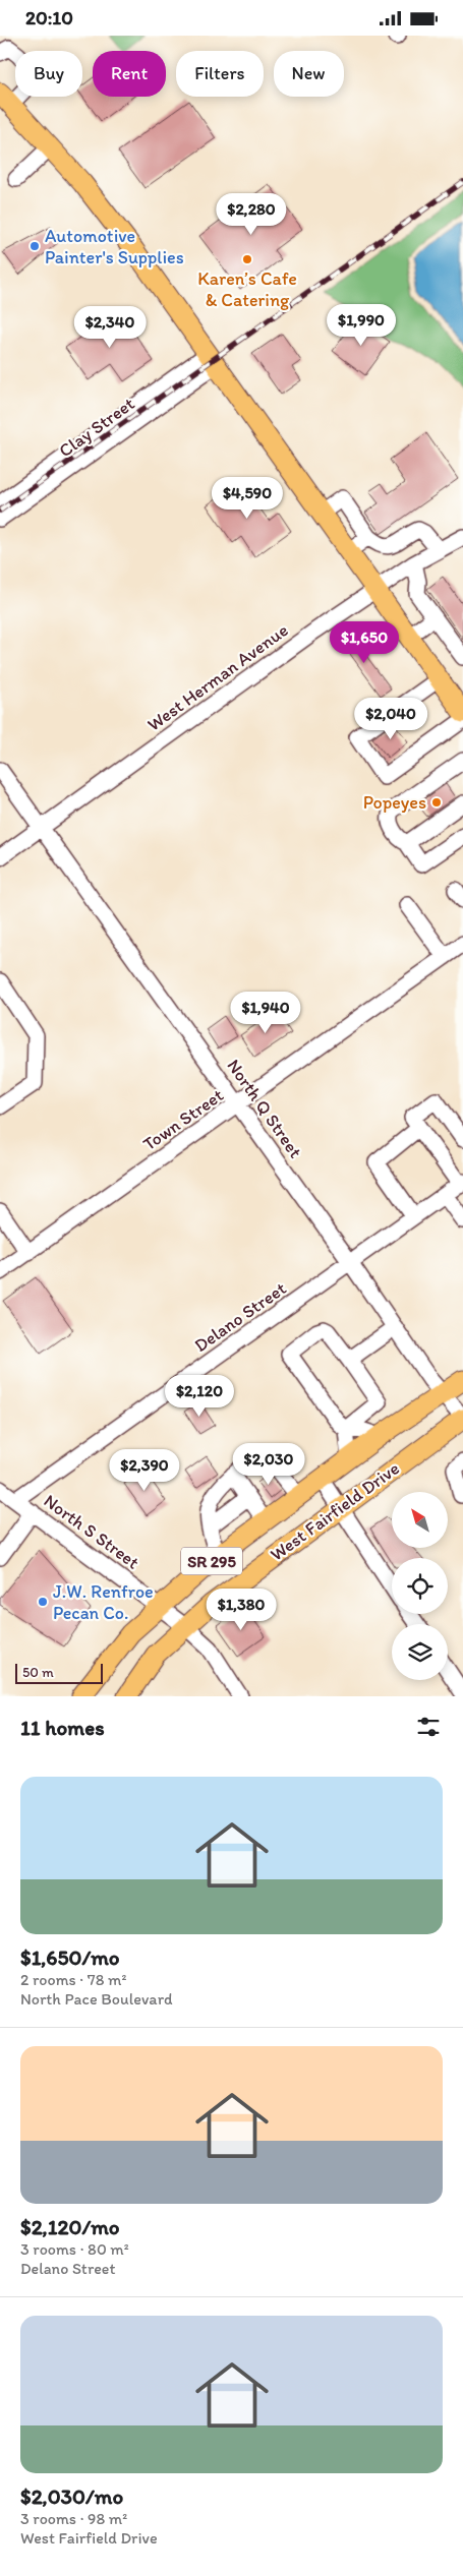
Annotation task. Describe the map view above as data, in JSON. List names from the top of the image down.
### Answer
{
  "streets": {
    "main road": ["West Fairfield Drive", "SR 295"],
    "street": [
      "Clay Street",
      "West Herman Avenue",
      "North Q Street",
      "Town Street",
      "Delano Street",
      "North S Street"
    ]
  },
  "crossings": [
    ["West Herman Avenue", "North Q Street"],
    ["North Q Street", "Town Street"],
    ["North Q Street", "Delano Street"],
    ["North Q Street", "West Fairfield Drive"],
    ["Delano Street", "North S Street"],
    ["West Fairfield Drive", "North S Street"]
  ],
  "places": [
    "Automotive Painter's Supplies",
    "Karen’s Cafe & Catering",
    "Popeyes",
    "J.W. Renfroe Pecan Co."
  ],
  "scale_bar": "50 m",
  "north": "top left",
  "page": {
    "status": "20:10",
    "chip": [
      "Buy",
      "Rent",
      "Filters",
      "New"
    ],
    "price": [
      "$2,280",
      "$1,990",
      "$2,340",
      "$4,590",
      "$1,650",
      "$2,040",
      "$1,940",
      "$2,120",
      "$2,030",
      "$2,390",
      "$1,380"
    ],
    "scale": "50 m",
    "heading": "11 homes",
    "list": [
      {
        "name": "$1,650/mo",
        "note": "2 rooms · 78 m² · North Pace Boulevard"
      },
      {
        "name": "$2,120/mo",
        "note": "3 rooms · 80 m² · Delano Street"
      },
      {
        "name": "$2,030/mo",
        "note": "3 rooms · 98 m² · West Fairfield Drive"
      }
    ]
  }
}
